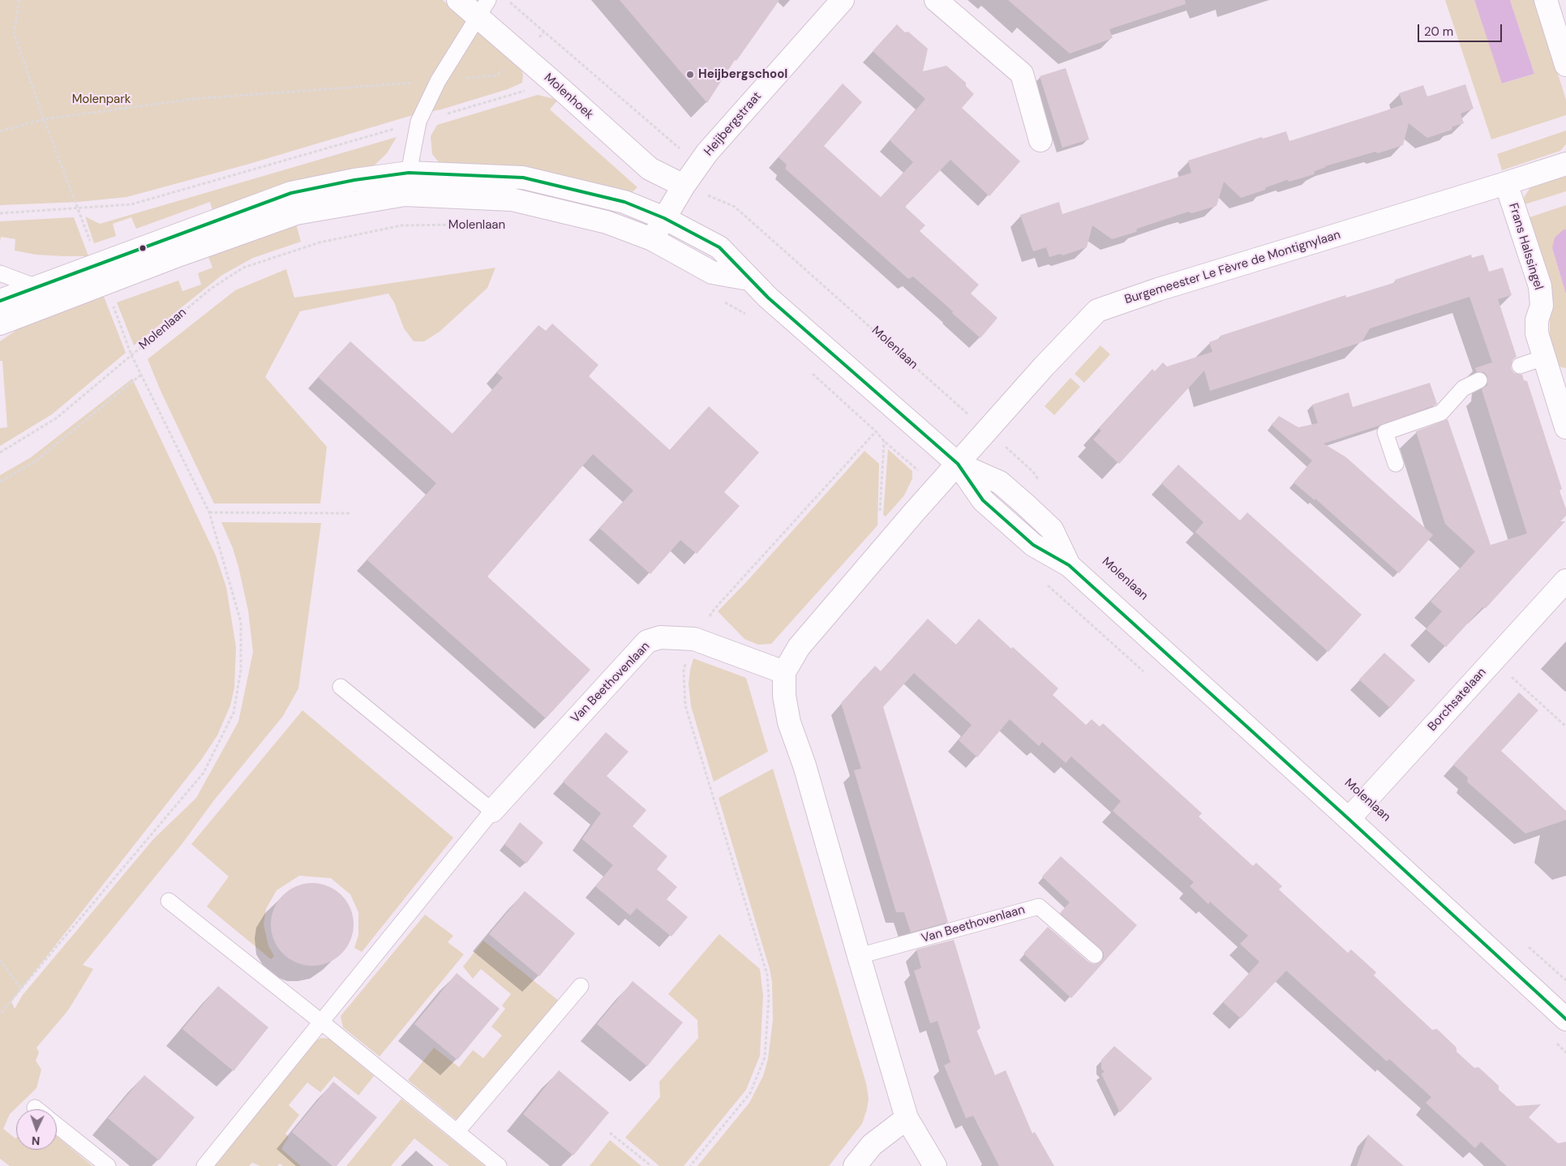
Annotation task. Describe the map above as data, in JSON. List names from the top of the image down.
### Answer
{
  "streets": {
    "street": [
      "Molenhoek",
      "Heijbergstraat",
      "Frans Halssingel",
      "Burgemeester Le Fèvre de Montignylaan",
      "Van Beethovenlaan",
      "Borchsatelaan"
    ],
    "path": ["Molenlaan"]
  },
  "crossings": [
    ["Molenhoek", "Heijbergstraat"],
    ["Molenhoek", "Molenlaan"],
    ["Heijbergstraat", "Molenlaan"],
    ["Molenlaan", "Burgemeester Le Fèvre de Montignylaan"],
    ["Frans Halssingel", "Burgemeester Le Fèvre de Montignylaan"]
  ],
  "parks": ["Molenpark"],
  "places": ["Heijbergschool"],
  "scale_bar": "20 m",
  "north": "bottom"
}
